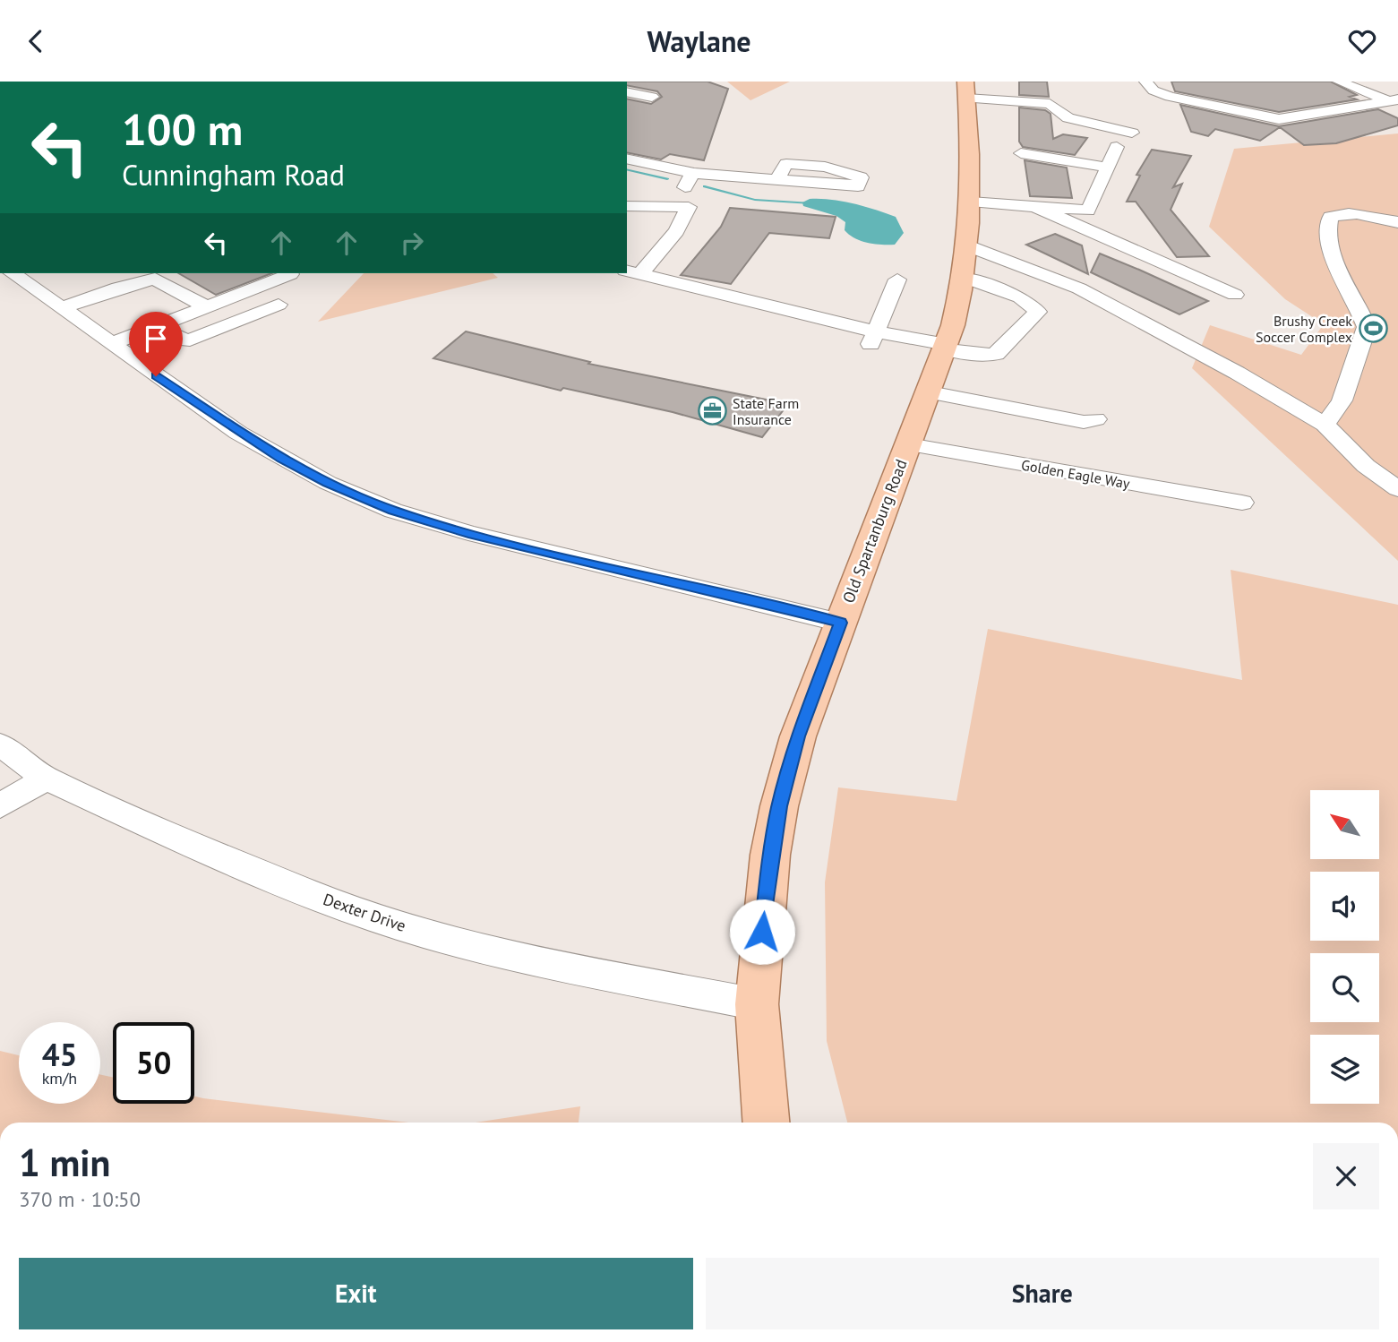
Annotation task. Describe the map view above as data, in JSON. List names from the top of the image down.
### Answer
{
  "streets": {
    "main road": ["Old Spartanburg Road"],
    "street": ["Golden Eagle Way", "Dexter Drive"]
  },
  "crossings": [
    ["Golden Eagle Way", "Old Spartanburg Road"],
    ["Old Spartanburg Road", "Dexter Drive"]
  ],
  "places": {
    "sports": ["Brushy Creek Soccer Complex"],
    "office": ["State Farm Insurance"]
  },
  "north": "top left",
  "page": {
    "header": "Waylane",
    "turn": ["100 m", "Cunningham Road"],
    "speed": "45 km/h",
    "limit": "50",
    "heading": ["1 min", "370 m · 10:50"],
    "buttons": ["Exit", "Share"]
  }
}
